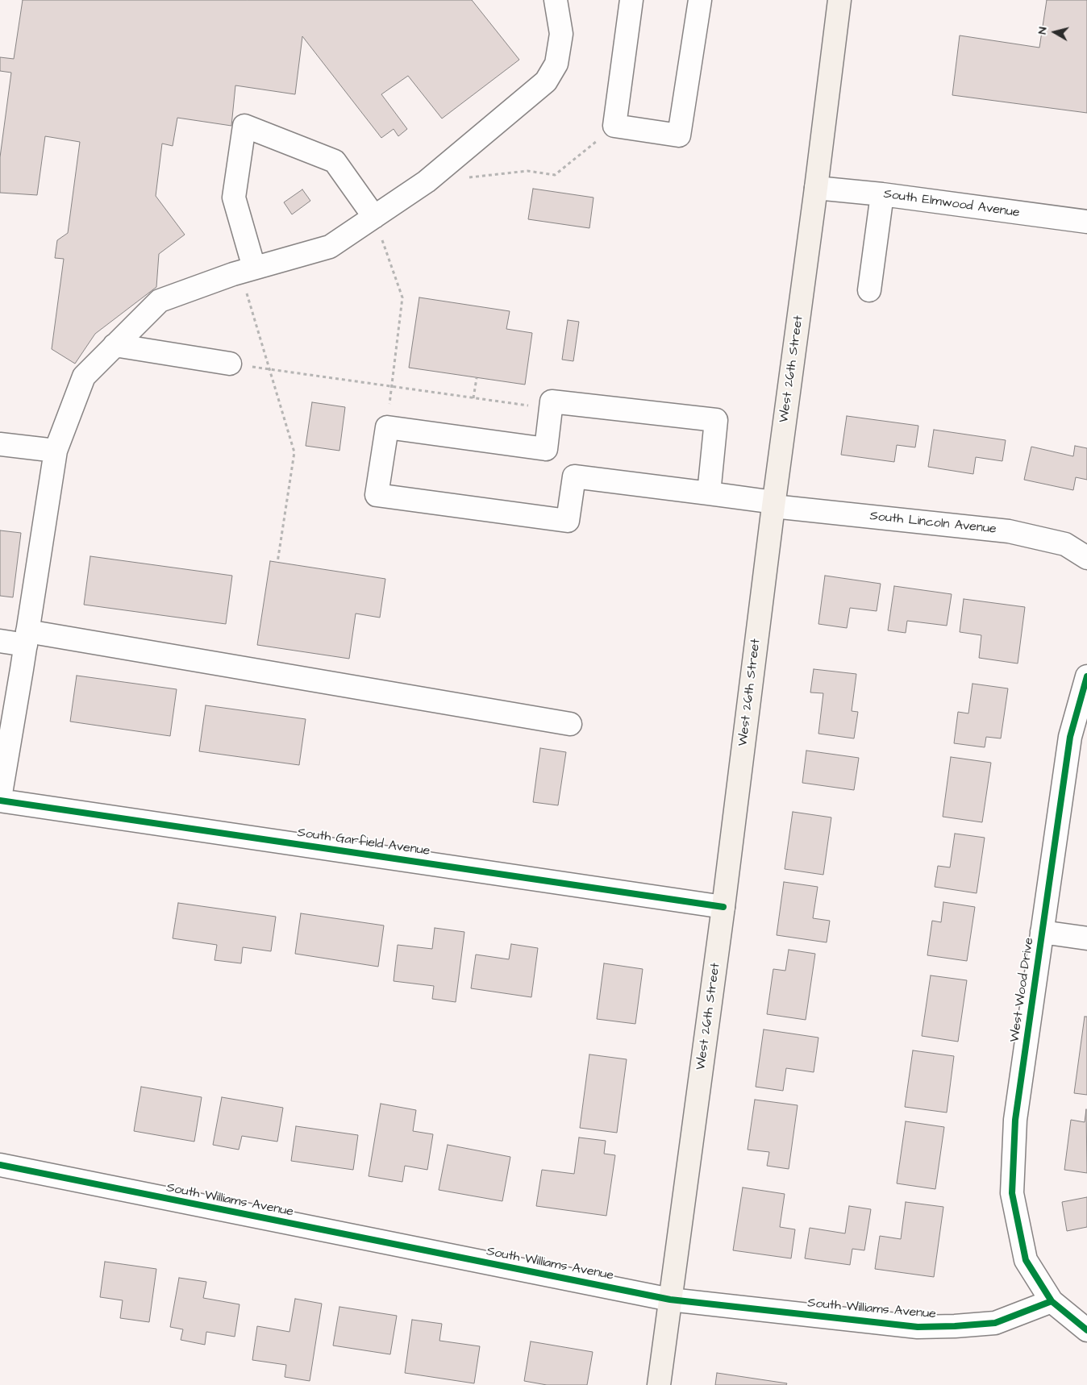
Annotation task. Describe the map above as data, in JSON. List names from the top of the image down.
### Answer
{
  "streets": {
    "main road": ["West 26th Street"],
    "street": [
      "South Elmwood Avenue",
      "South Lincoln Avenue",
      "South Garfield Avenue",
      "West Wood Drive",
      "South Williams Avenue"
    ]
  },
  "crossings": [
    ["South Elmwood Avenue", "West 26th Street"],
    ["West 26th Street", "South Lincoln Avenue"],
    ["West 26th Street", "South Garfield Avenue"],
    ["West 26th Street", "South Williams Avenue"],
    ["West Wood Drive", "South Williams Avenue"]
  ],
  "north": "left"
}
